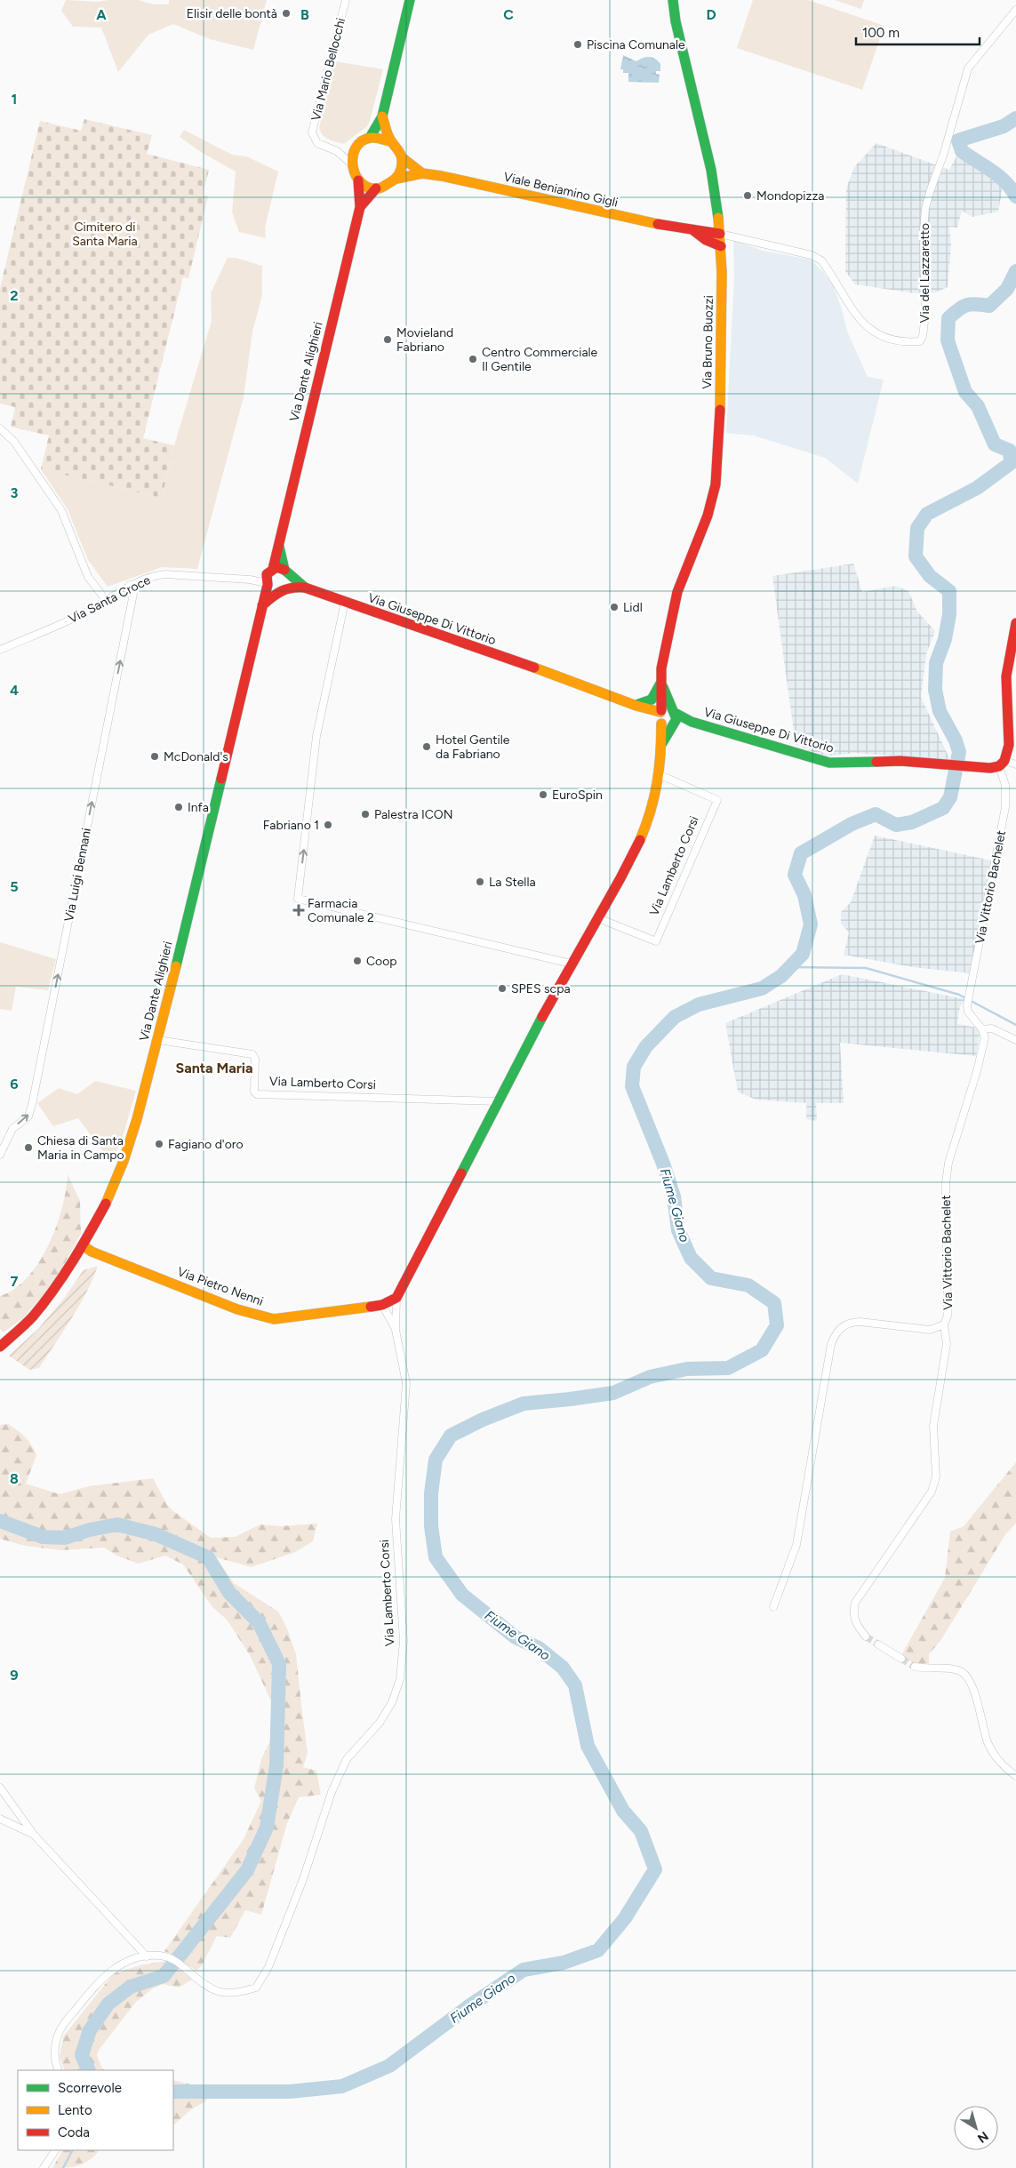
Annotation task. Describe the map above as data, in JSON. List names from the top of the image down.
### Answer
{
  "streets": {
    "main road": [
      "Viale Beniamino Gigli",
      "Via Bruno Buozzi",
      "Via Dante Alighieri",
      "Via Giuseppe Di Vittorio",
      "Via Lamberto Corsi",
      "Via Pietro Nenni"
    ],
    "street": [
      "Via Mario Bellocchi",
      "Via del Lazzaretto",
      "Via Santa Croce",
      "Via Luigi Bennani",
      "Via Vittorio Bachelet"
    ]
  },
  "crossings": [
    ["Via Mario Bellocchi", "Viale Beniamino Gigli"],
    ["Via Mario Bellocchi", "Via Dante Alighieri"],
    ["Viale Beniamino Gigli", "Via del Lazzaretto"],
    ["Viale Beniamino Gigli", "Via Bruno Buozzi"],
    ["Viale Beniamino Gigli", "Via Dante Alighieri"],
    ["Via del Lazzaretto", "Via Bruno Buozzi"],
    ["Via Bruno Buozzi", "Via Giuseppe Di Vittorio"],
    ["Via Bruno Buozzi", "Via Lamberto Corsi"],
    ["Via Dante Alighieri", "Via Santa Croce"],
    ["Via Dante Alighieri", "Via Giuseppe Di Vittorio"],
    ["Via Dante Alighieri", "Via Lamberto Corsi"],
    ["Via Dante Alighieri", "Via Pietro Nenni"],
    ["Via Santa Croce", "Via Luigi Bennani"],
    ["Via Giuseppe Di Vittorio", "Via Lamberto Corsi"],
    ["Via Giuseppe Di Vittorio", "Via Vittorio Bachelet"],
    ["Via Lamberto Corsi", "Via Pietro Nenni"]
  ],
  "one_way": ["Via Luigi Bennani"],
  "districts": ["Santa Maria"],
  "water": ["Fiume Giano"],
  "parks": ["Cimitero di Santa Maria"],
  "places": {
    "other": [
      "Elisir delle bontà",
      "Piscina Comunale",
      "Mondopizza",
      "Movieland Fabriano",
      "Centro Commerciale Il Gentile",
      "Lidl",
      "Hotel Gentile da Fabriano",
      "McDonald's",
      "EuroSpin",
      "Infa",
      "Palestra ICON",
      "Fabriano 1",
      "La Stella",
      "Coop",
      "SPES scpa",
      "Fagiano d'oro",
      "Chiesa di Santa Maria in Campo"
    ],
    "health": ["Farmacia Comunale 2"]
  },
  "legend": ["Scorrevole", "Lento", "Coda"],
  "scale_bar": "100 m",
  "north": "bottom right",
  "grid": {
    "columns": [
      "A",
      "B",
      "C",
      "D"
    ],
    "rows": [
      "1",
      "2",
      "3",
      "4",
      "5",
      "6",
      "7",
      "8",
      "9"
    ]
  }
}
